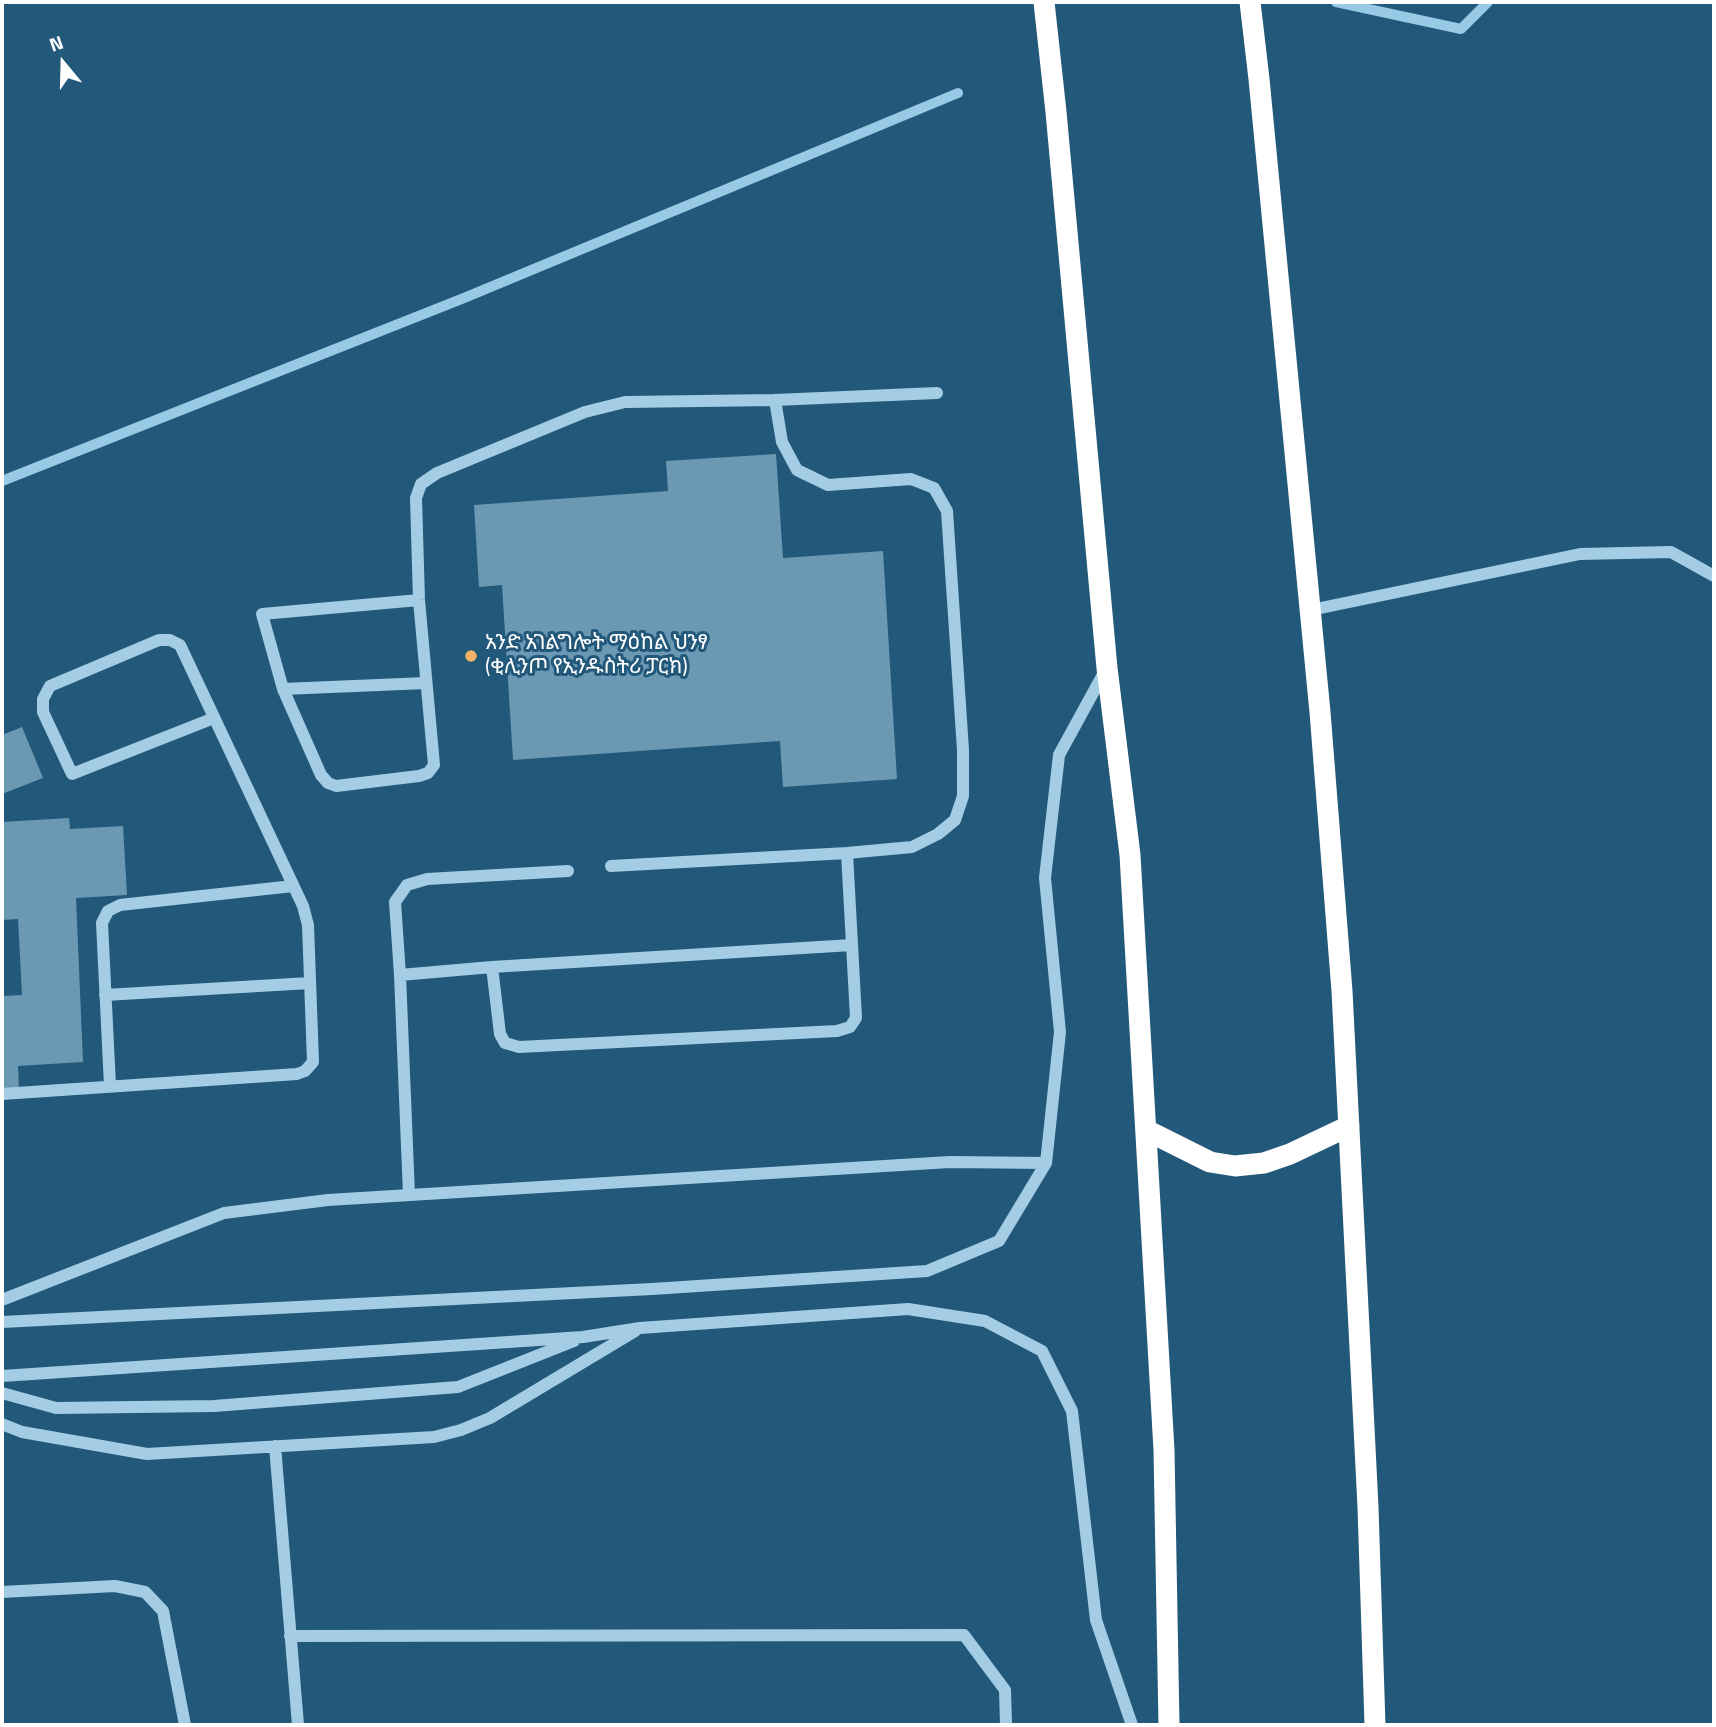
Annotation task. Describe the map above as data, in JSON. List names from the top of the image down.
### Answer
{
  "places": ["አንድ አገልግሎት ማዕከል ህንፃ (ቂሊንጦ የኢንዱስትሪ ፓርክ)"],
  "north": "top"
}
